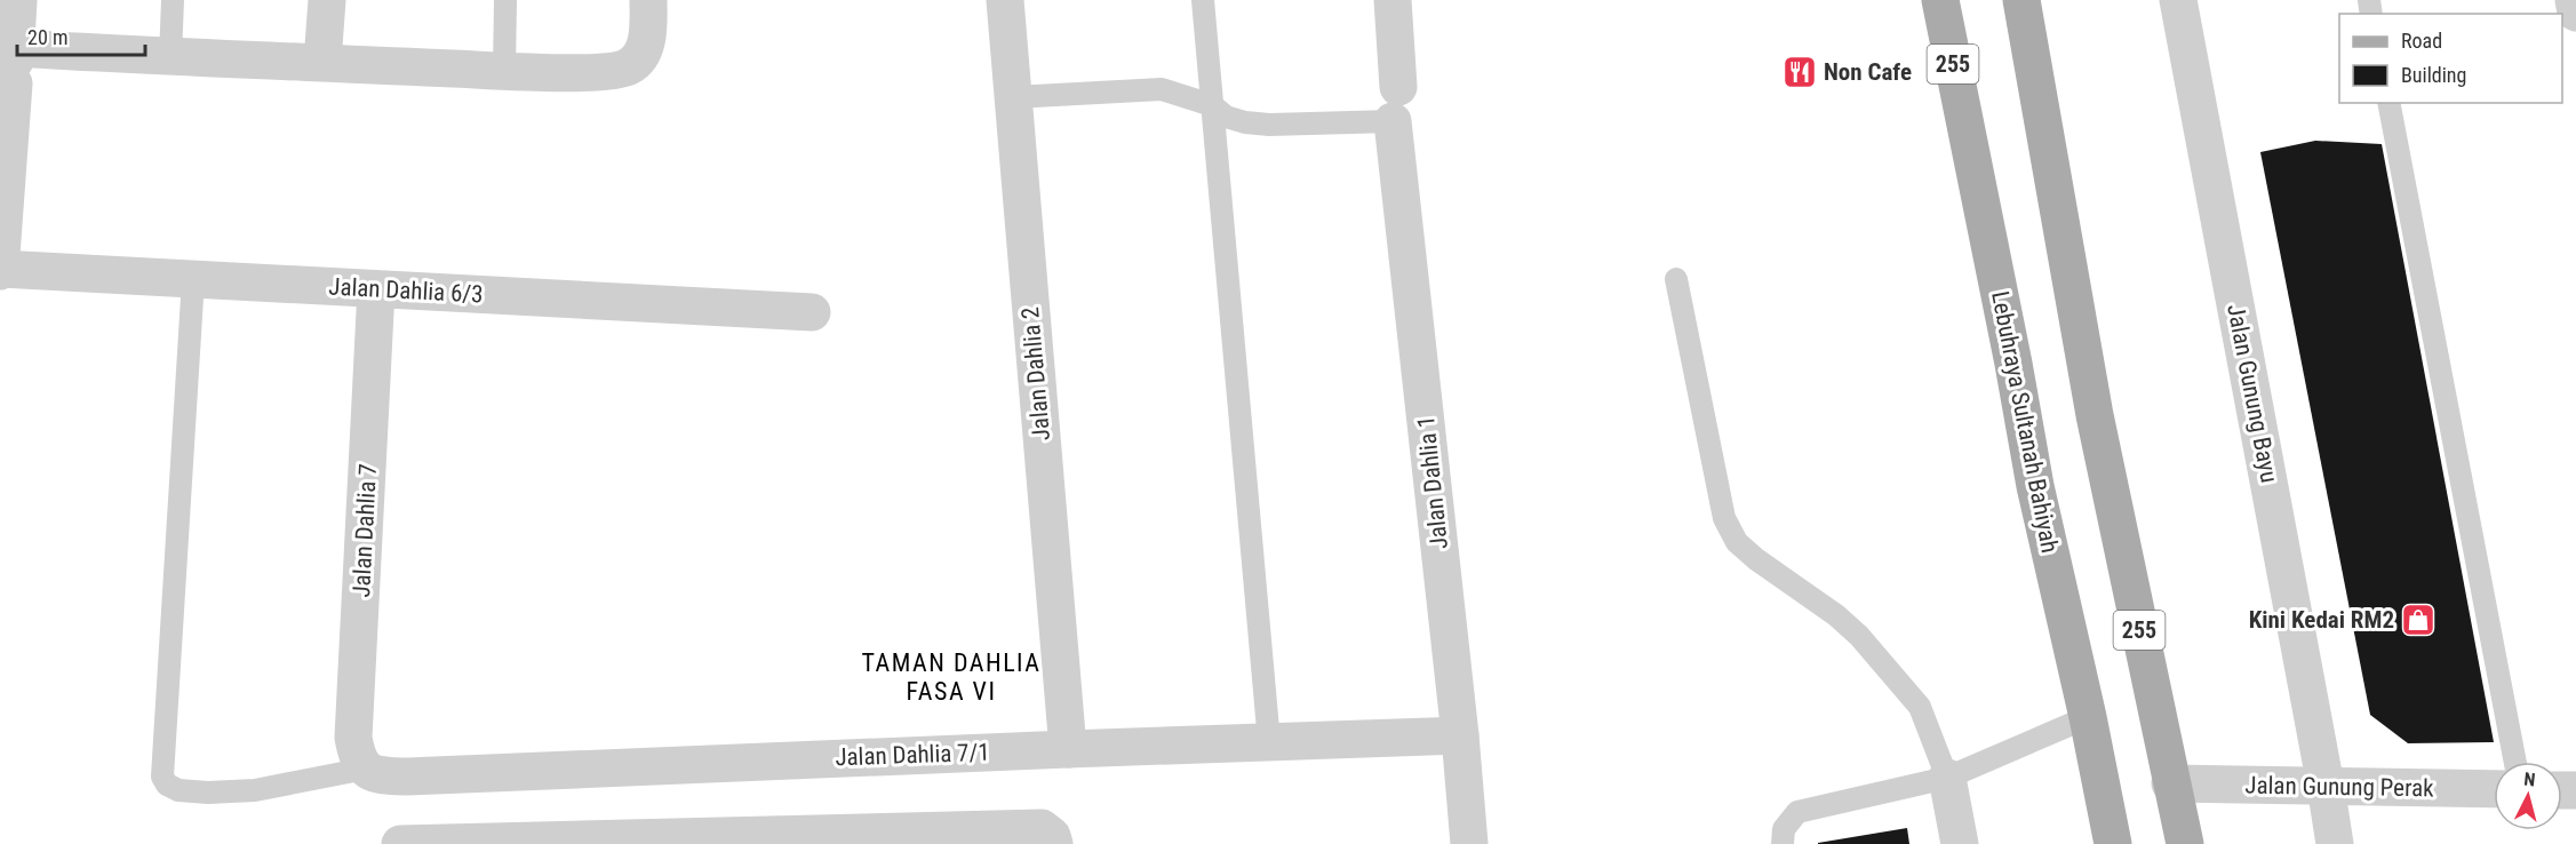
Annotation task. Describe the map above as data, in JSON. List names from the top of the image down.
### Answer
{
  "streets": {
    "main road": ["255", "Lebuhraya Sultanah Bahiyah"],
    "street": [
      "Jalan Dahlia 6/3",
      "Jalan Dahlia 2",
      "Jalan Gunung Bayu",
      "Jalan Dahlia 1",
      "Jalan Dahlia 7",
      "Jalan Dahlia 7/1",
      "Jalan Gunung Perak"
    ]
  },
  "crossings": [
    ["255", "Jalan Gunung Perak"],
    ["Jalan Dahlia 6/3", "Jalan Dahlia 7"],
    ["Jalan Dahlia 2", "Jalan Dahlia 7/1"],
    ["Jalan Gunung Bayu", "Jalan Gunung Perak"],
    ["Jalan Dahlia 1", "Jalan Dahlia 7/1"],
    ["Jalan Dahlia 7", "Jalan Dahlia 7/1"]
  ],
  "districts": ["TAMAN DAHLIA FASA VI"],
  "places": {
    "restaurant": ["Non Cafe"],
    "shop": ["Kini Kedai RM2"]
  },
  "legend": ["Road", "Building"],
  "scale_bar": "20 m",
  "north": "top"
}
